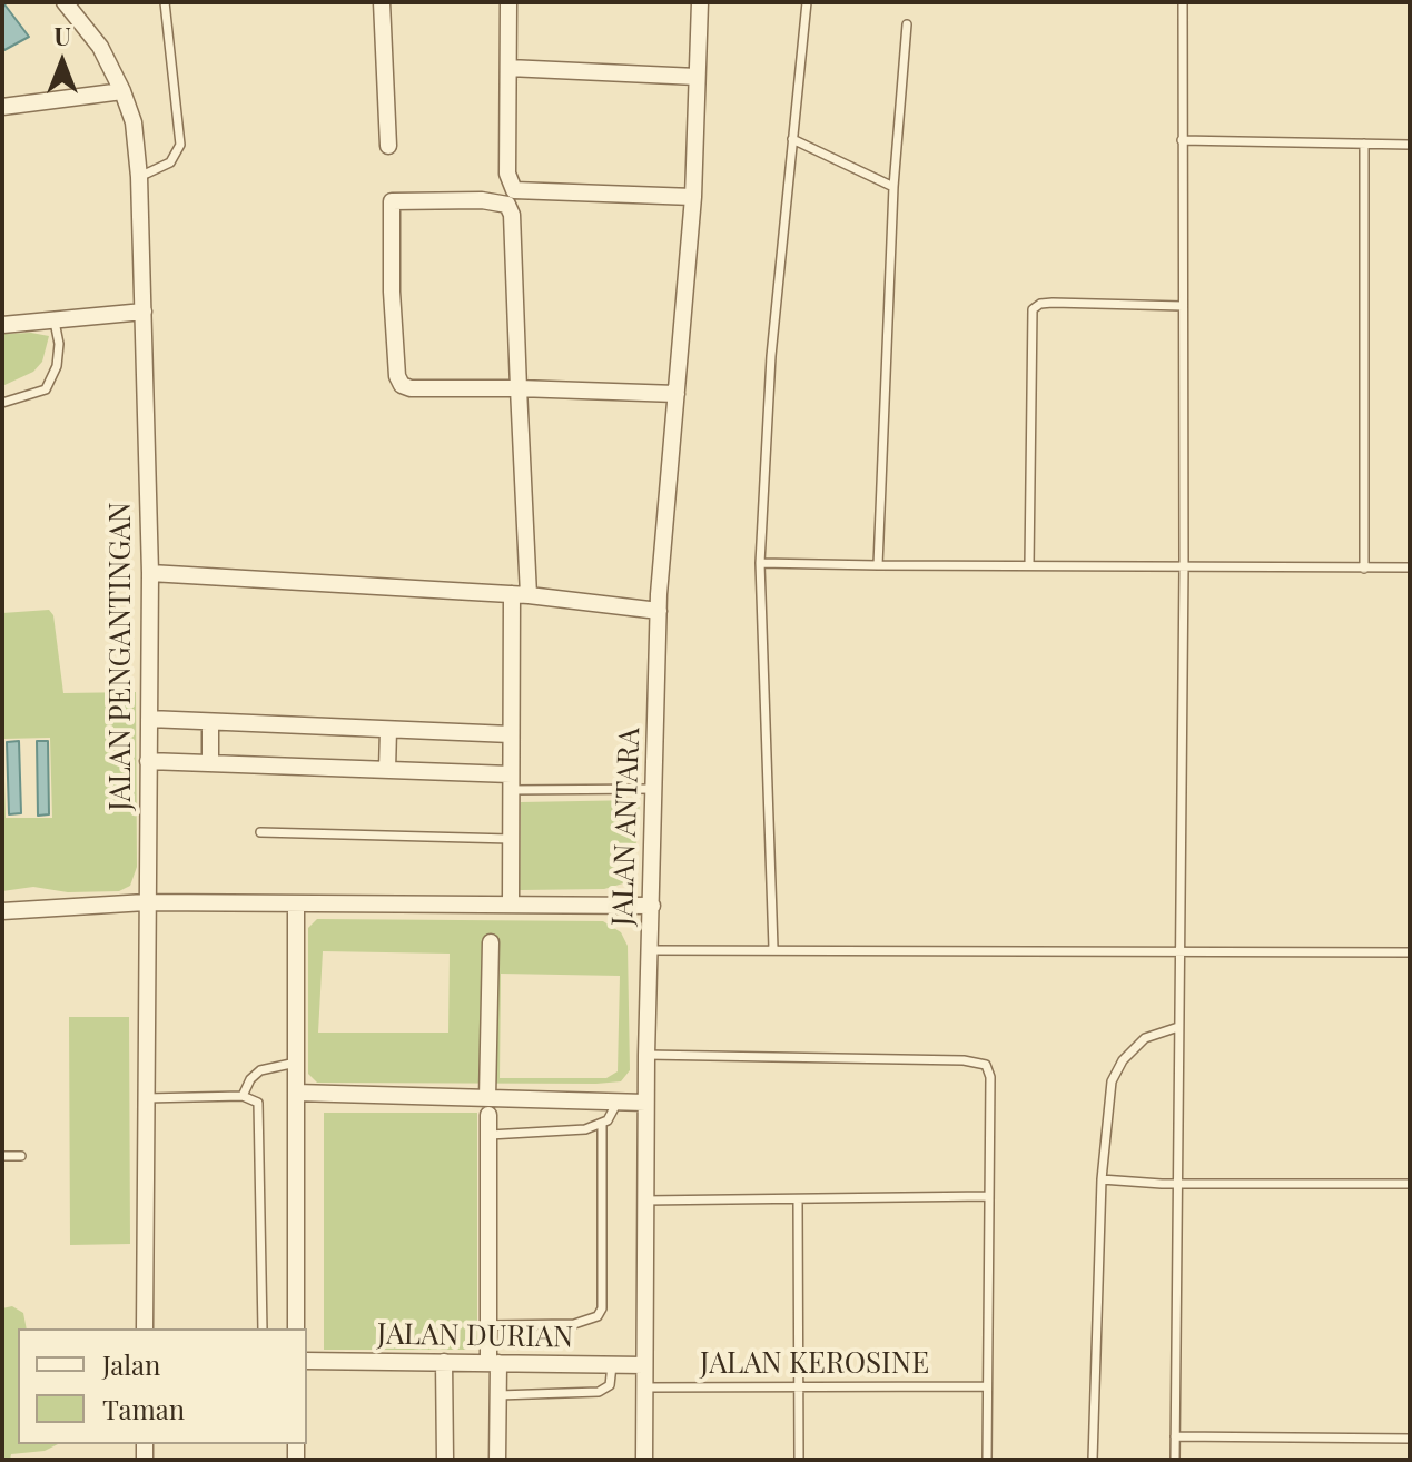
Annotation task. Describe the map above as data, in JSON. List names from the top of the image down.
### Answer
{
  "streets": {
    "street": ["JALAN PENGANTINGAN", "JALAN ANTARA", "JALAN DURIAN"],
    "lane": ["JALAN KEROSINE"]
  },
  "crossings": [
    ["JALAN ANTARA", "JALAN DURIAN"],
    ["JALAN ANTARA", "JALAN KEROSINE"]
  ],
  "legend": ["Jalan", "Taman"],
  "north": "top"
}
